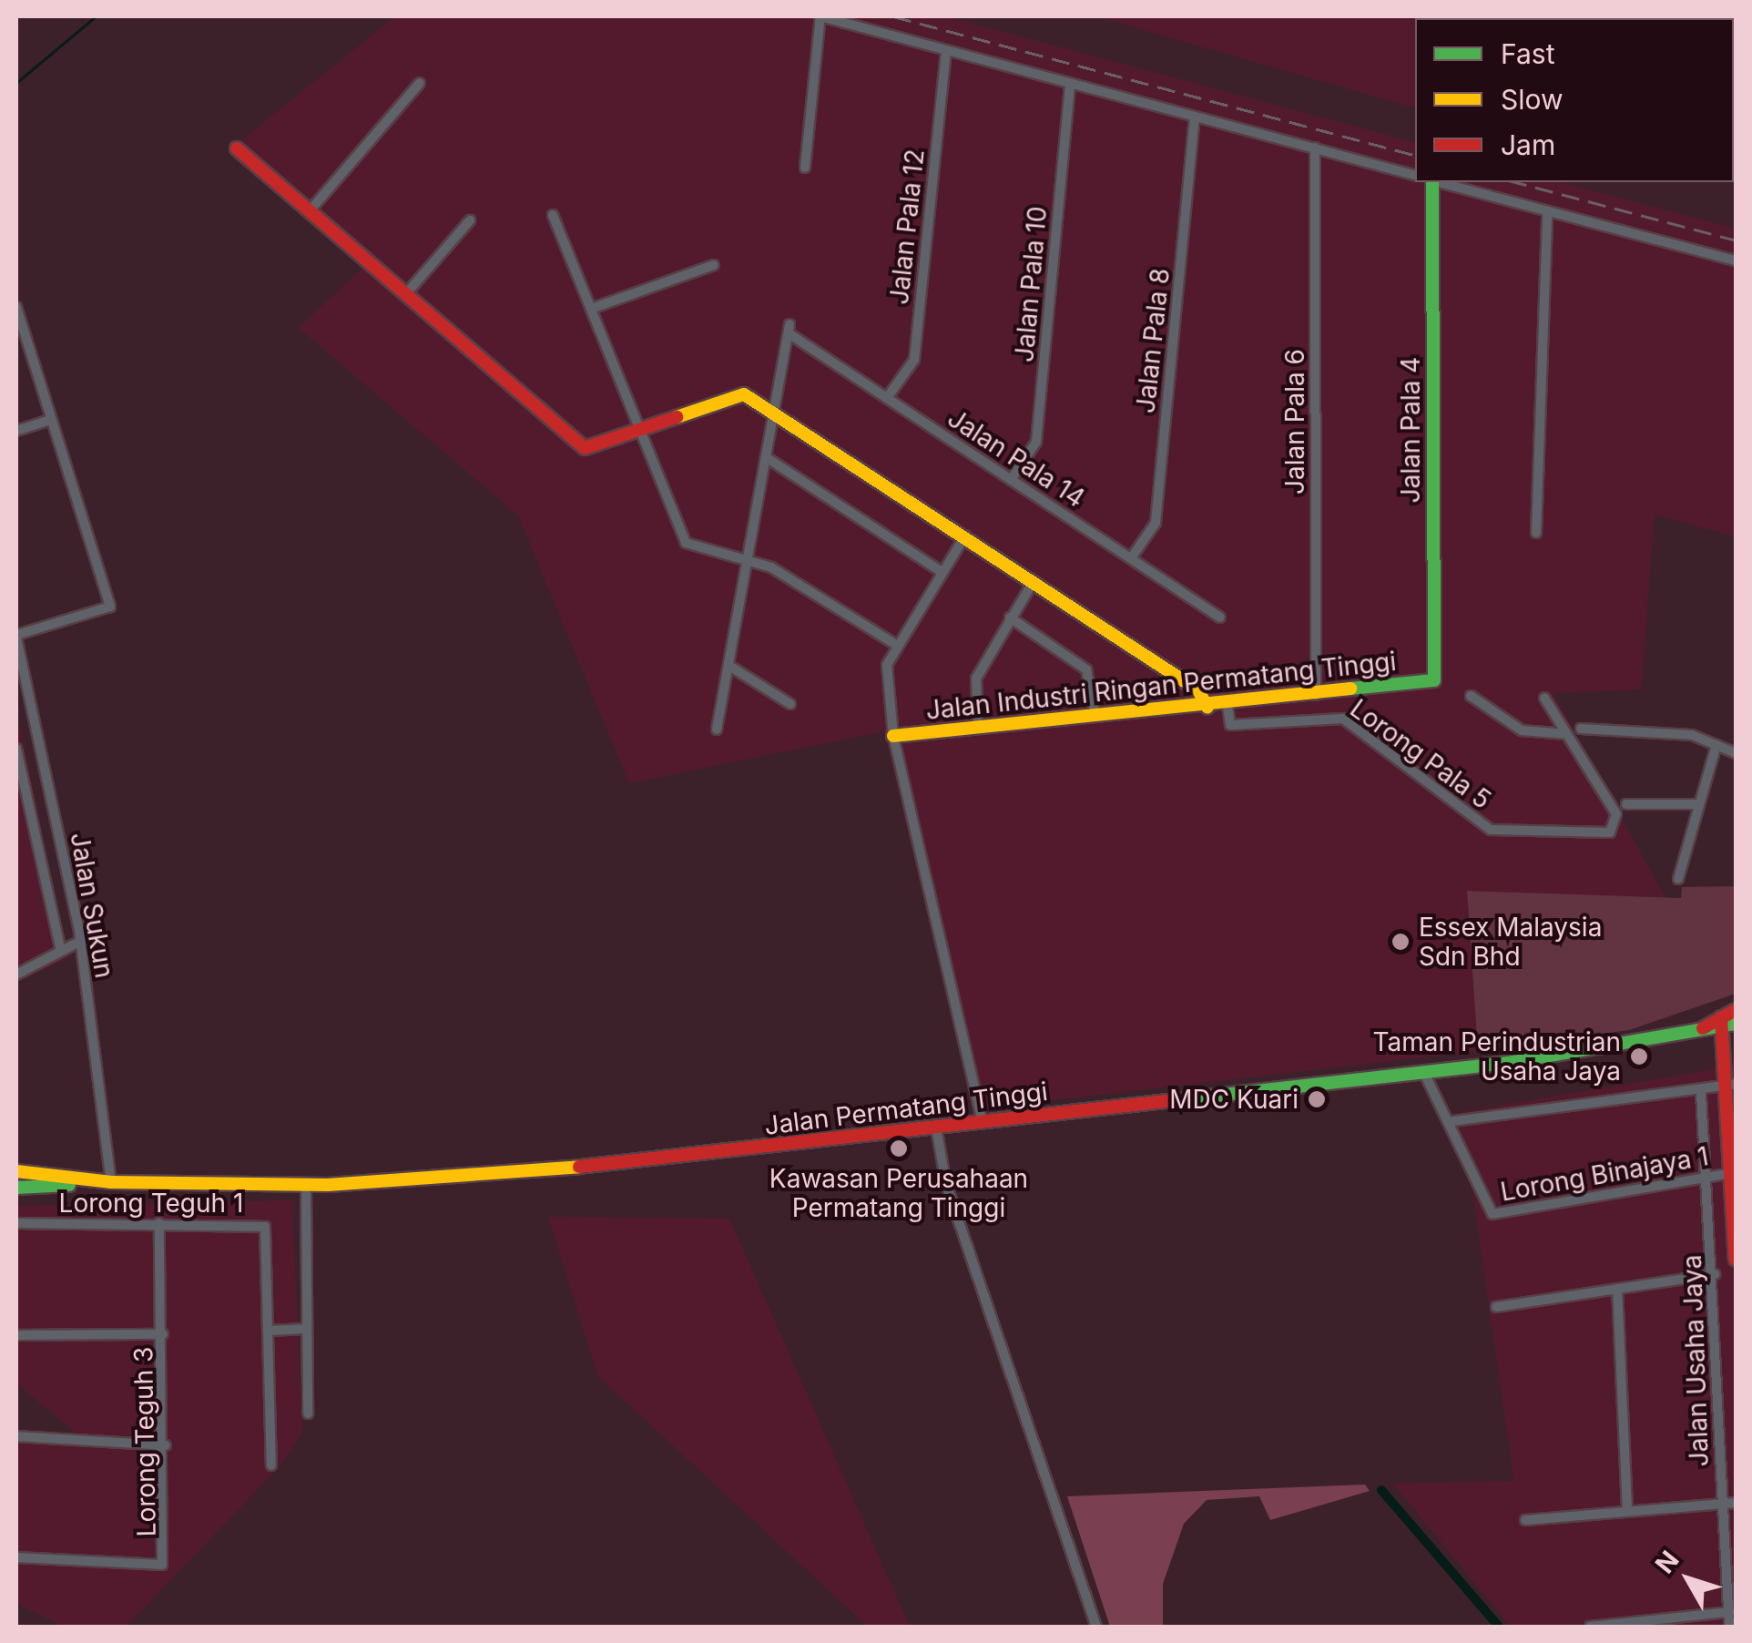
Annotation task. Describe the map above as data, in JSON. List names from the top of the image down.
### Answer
{
  "streets": {
    "main road": [
      "Jalan Pala 4",
      "Jalan Industri Ringan Permatang Tinggi",
      "Jalan Permatang Tinggi",
      "Jalan Usaha Jaya"
    ],
    "street": [
      "Jalan Pala 12",
      "Jalan Pala 10",
      "Jalan Pala 8",
      "Jalan Pala 6",
      "Jalan Pala 14",
      "Lorong Pala 5",
      "Jalan Sukun",
      "Lorong Binajaya 1",
      "Lorong Teguh 1",
      "Lorong Teguh 3"
    ]
  },
  "crossings": [
    ["Jalan Pala 12", "Jalan Pala 14"],
    ["Jalan Pala 10", "Jalan Pala 14"],
    ["Jalan Pala 8", "Jalan Pala 14"],
    ["Jalan Pala 6", "Jalan Industri Ringan Permatang Tinggi"],
    ["Jalan Pala 4", "Jalan Industri Ringan Permatang Tinggi"],
    ["Jalan Industri Ringan Permatang Tinggi", "Lorong Pala 5"],
    ["Jalan Sukun", "Jalan Permatang Tinggi"],
    ["Jalan Permatang Tinggi", "Jalan Usaha Jaya"],
    ["Lorong Binajaya 1", "Jalan Usaha Jaya"],
    ["Lorong Teguh 1", "Lorong Teguh 3"]
  ],
  "places": [
    "Essex Malaysia Sdn Bhd",
    "Taman Perindustrian Usaha Jaya",
    "MDC Kuari",
    "Kawasan Perusahaan Permatang Tinggi"
  ],
  "legend": ["Fast", "Slow", "Jam"],
  "north": "top left"
}
